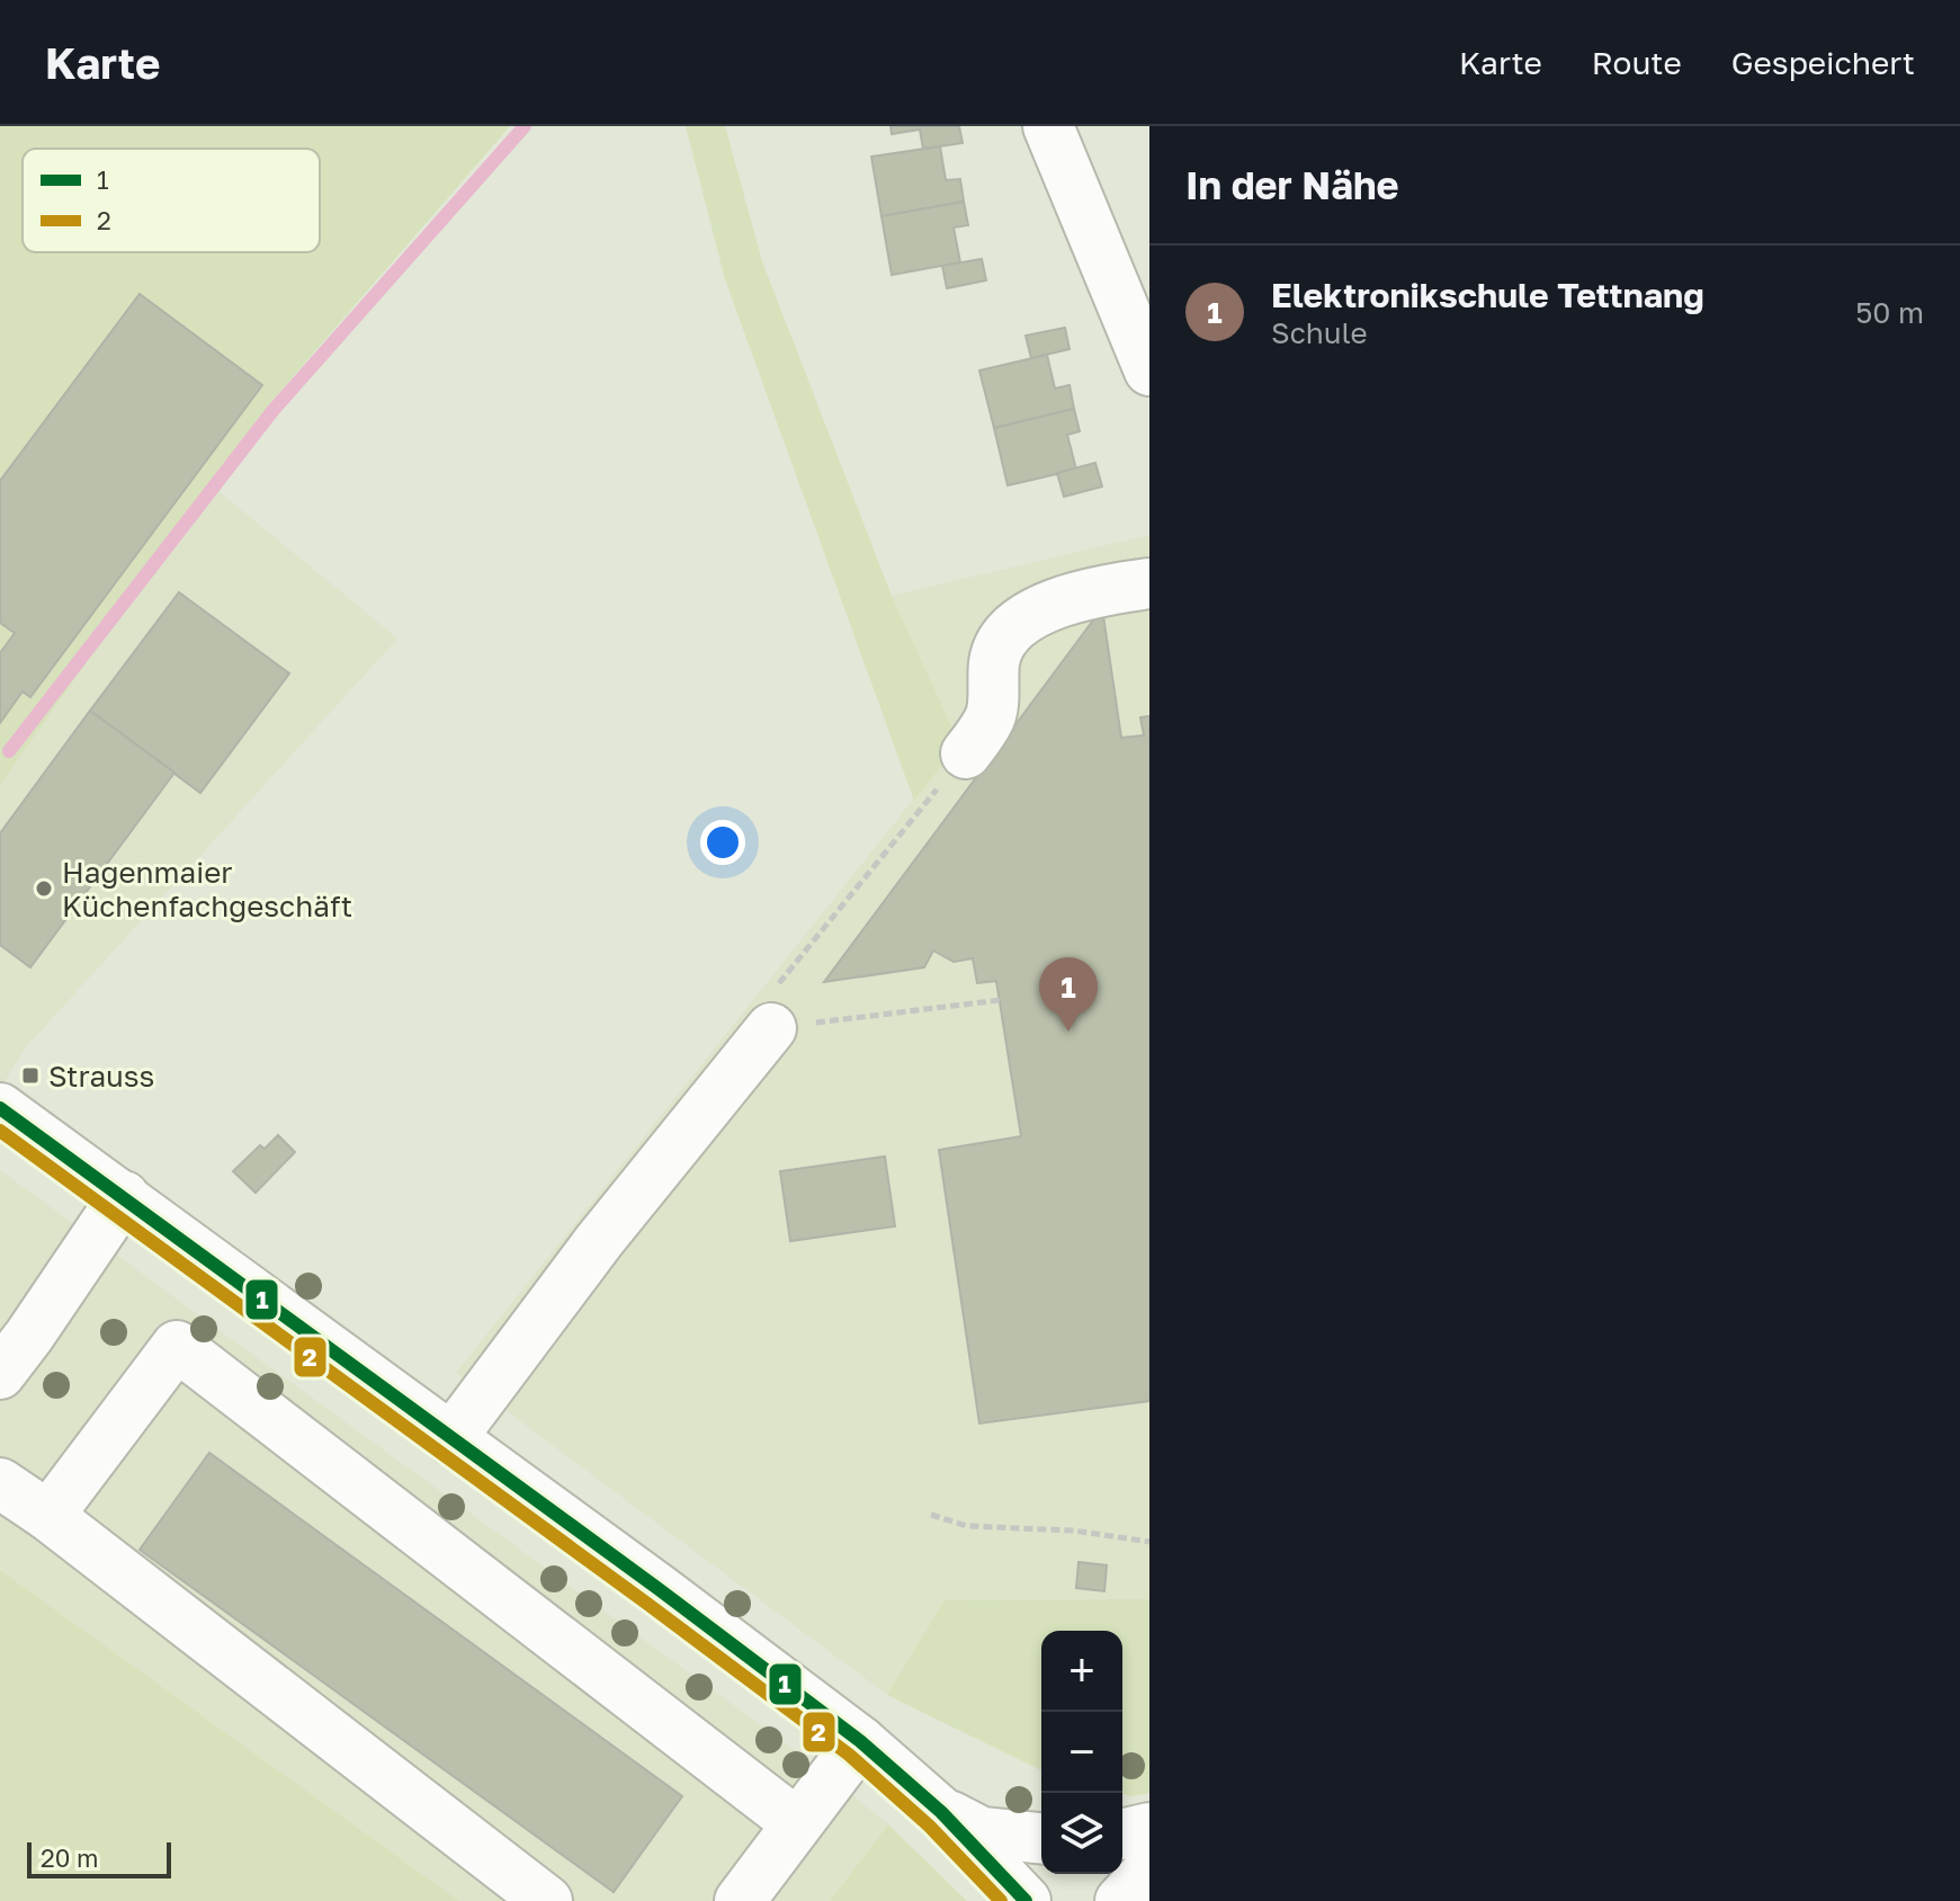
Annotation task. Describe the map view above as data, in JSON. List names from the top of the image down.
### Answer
{
  "places": {
    "other": ["Hagenmaier Küchenfachgeschäft"],
    "transit": ["Strauss"]
  },
  "lines": ["transit line 1", "transit line 2"],
  "legend": ["1", "2"],
  "scale_bar": "20 m",
  "page": {
    "header": "Karte",
    "nav": ["Karte", "Route", "Gespeichert"],
    "heading": "In der Nähe",
    "list": [
      {
        "mark": "1",
        "name": "Elektronikschule Tettnang",
        "note": "Schule",
        "value": "50 m"
      }
    ],
    "pins": "1",
    "map_buttons": ["+", "−"],
    "scale": "20 m"
  }
}
